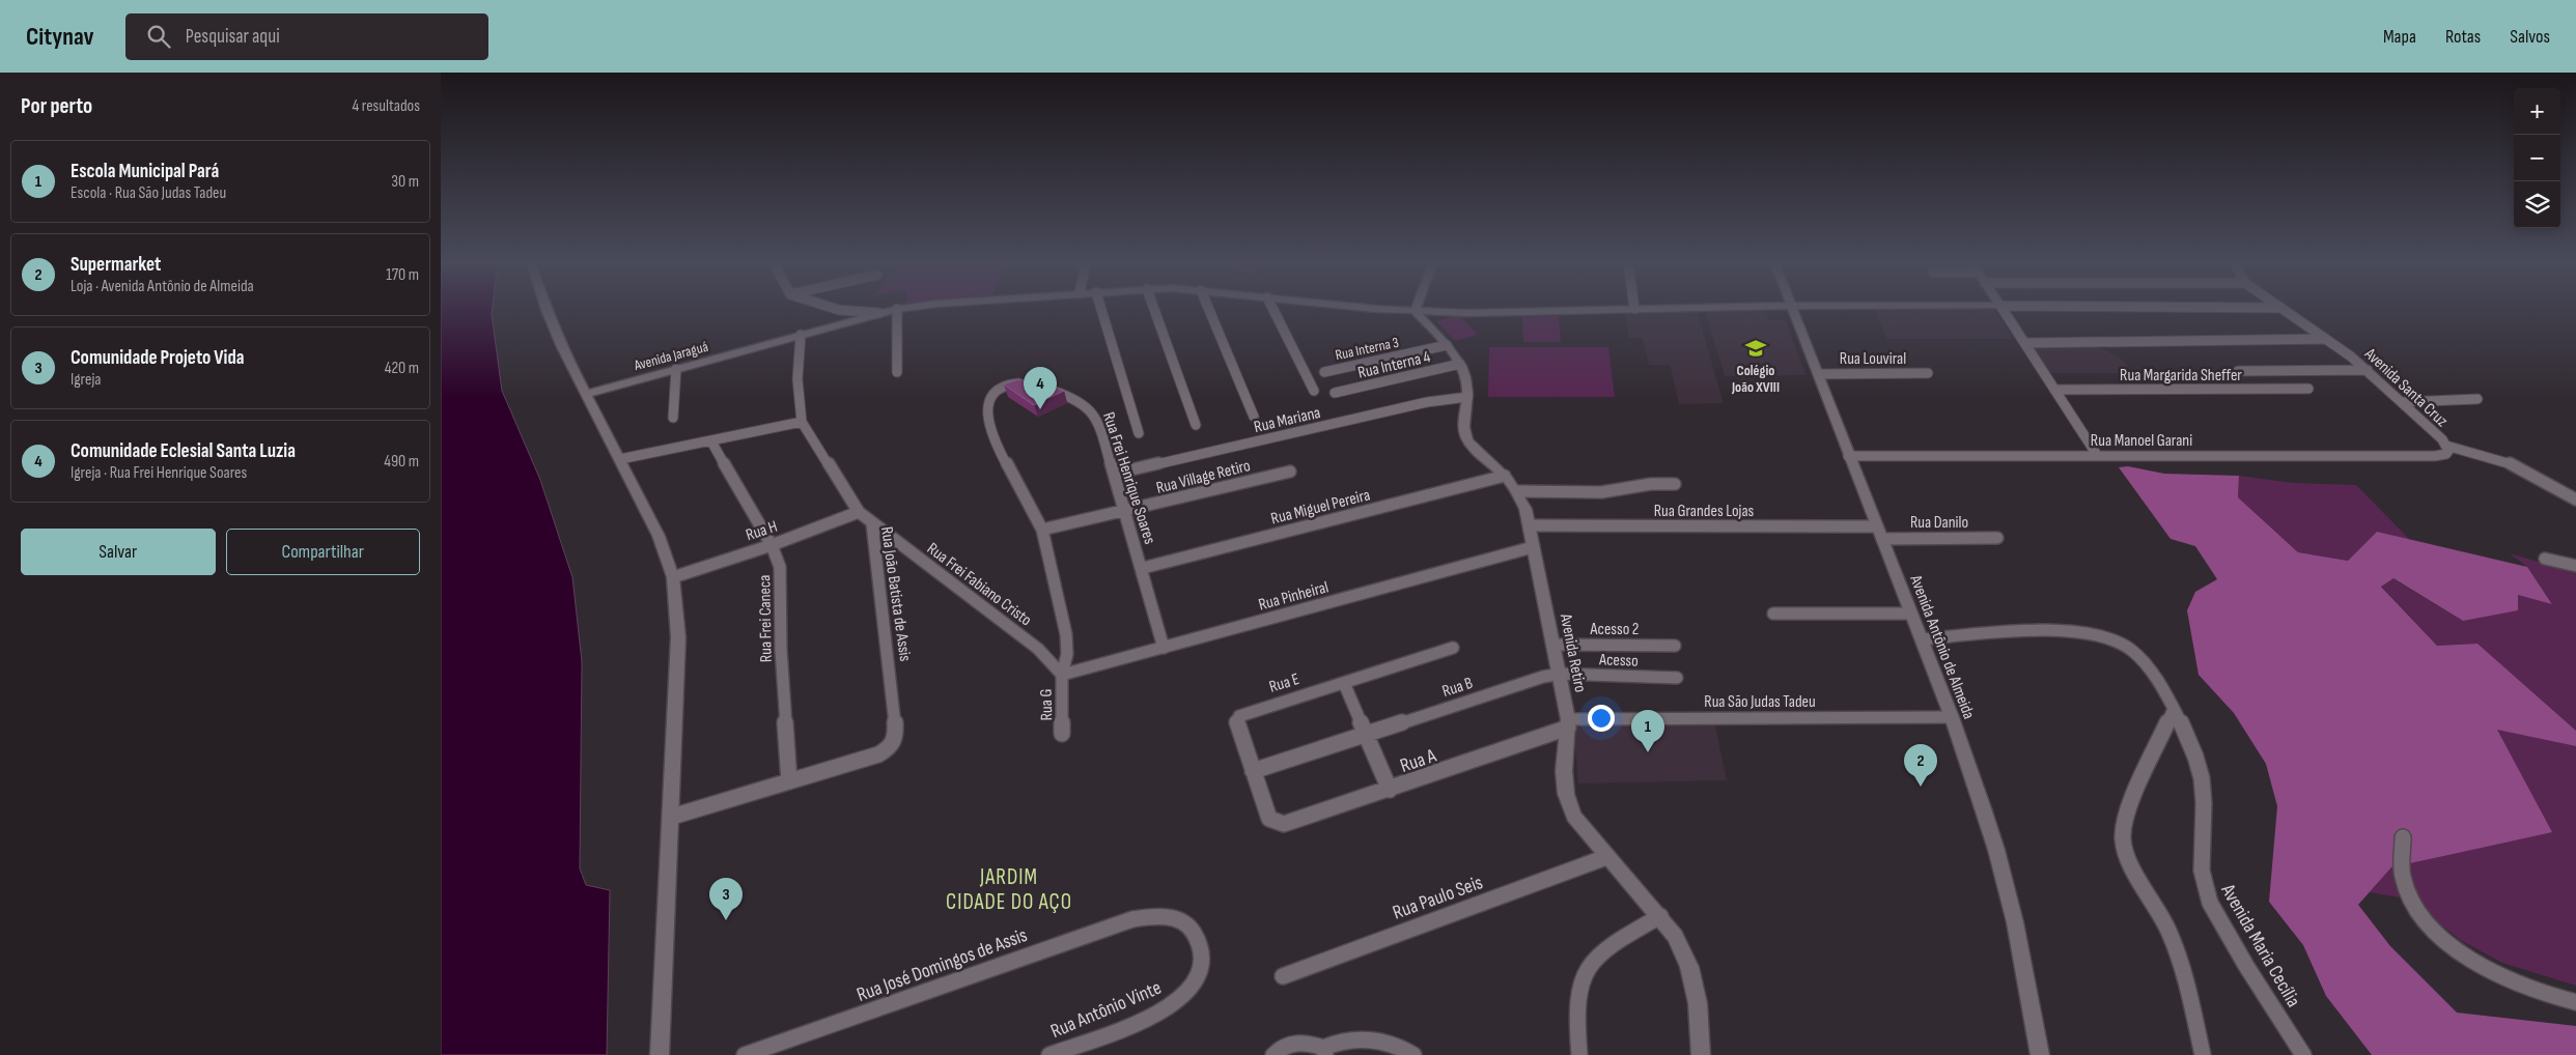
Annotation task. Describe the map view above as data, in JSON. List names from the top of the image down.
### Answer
{
  "streets": {
    "street": [
      "Rua Interna 3",
      "Avenida Jaraguá",
      "Rua Louviral",
      "Rua Interna 4",
      "Rua Margarida Sheffer",
      "Avenida Santa Cruz",
      "Rua Mariana",
      "Rua Manoel Garani",
      "Rua Village Retiro",
      "Rua Frei Henrique Soares",
      "Rua Miguel Pereira",
      "Rua Grandes Lojas",
      "Rua Danilo",
      "Rua H",
      "Rua Frei Fabiano Cristo",
      "Rua João Batista de Assis",
      "Rua Pinheiral",
      "Rua Frei Caneca",
      "Acesso 2",
      "Avenida Antônio de Almeida",
      "Avenida Retiro",
      "Acesso",
      "Rua E",
      "Rua B",
      "Rua São Judas Tadeu",
      "Rua G",
      "Rua A",
      "Rua Paulo Seis",
      "Avenida Maria Cecília",
      "Rua José Domingos de Assis",
      "Rua Antônio Vinte"
    ]
  },
  "crossings": [
    ["Rua Interna 3", "Avenida Retiro"],
    ["Avenida Jaraguá", "Avenida Retiro"],
    ["Rua Louviral", "Avenida Antônio de Almeida"],
    ["Rua Interna 4", "Avenida Retiro"],
    ["Avenida Santa Cruz", "Rua Manoel Garani"],
    ["Rua Mariana", "Rua Frei Henrique Soares"],
    ["Rua Mariana", "Avenida Retiro"],
    ["Rua Manoel Garani", "Avenida Antônio de Almeida"],
    ["Rua Village Retiro", "Rua Frei Henrique Soares"],
    ["Rua Frei Henrique Soares", "Rua Miguel Pereira"],
    ["Rua Frei Henrique Soares", "Rua Pinheiral"],
    ["Rua Miguel Pereira", "Avenida Retiro"],
    ["Rua Grandes Lojas", "Rua Danilo"],
    ["Rua Grandes Lojas", "Avenida Antônio de Almeida"],
    ["Rua Grandes Lojas", "Avenida Retiro"],
    ["Rua Danilo", "Avenida Antônio de Almeida"],
    ["Rua H", "Rua João Batista de Assis"],
    ["Rua H", "Rua Frei Caneca"],
    ["Rua Frei Fabiano Cristo", "Rua João Batista de Assis"],
    ["Rua Frei Fabiano Cristo", "Rua Pinheiral"],
    ["Rua Frei Fabiano Cristo", "Rua G"],
    ["Rua João Batista de Assis", "Rua Frei Caneca"],
    ["Rua Pinheiral", "Avenida Retiro"],
    ["Rua Pinheiral", "Rua G"],
    ["Acesso 2", "Avenida Retiro"],
    ["Avenida Antônio de Almeida", "Rua São Judas Tadeu"],
    ["Avenida Antônio de Almeida", "Avenida Maria Cecília"],
    ["Avenida Retiro", "Acesso"],
    ["Avenida Retiro", "Rua B"],
    ["Avenida Retiro", "Rua São Judas Tadeu"],
    ["Avenida Retiro", "Rua A"],
    ["Avenida Retiro", "Rua Paulo Seis"],
    ["Acesso", "Rua B"],
    ["Rua E", "Rua B"],
    ["Rua E", "Rua A"],
    ["Rua São Judas Tadeu", "Rua A"],
    ["Rua José Domingos de Assis", "Rua Antônio Vinte"]
  ],
  "districts": ["JARDIM CIDADE DO AÇO"],
  "places": {
    "school or university": ["Colégio João XVIII"]
  },
  "page": {
    "header": "Citynav",
    "search": "Pesquisar aqui",
    "nav": ["Mapa", "Rotas", "Salvos"],
    "heading": ["Por perto", "4 resultados"],
    "map_buttons": ["+", "−"],
    "list": [
      {
        "mark": "1",
        "name": "Escola Municipal Pará",
        "note": "Escola · Rua São Judas Tadeu",
        "value": "30 m"
      },
      {
        "mark": "2",
        "name": "Supermarket",
        "note": "Loja · Avenida Antônio de Almeida",
        "value": "170 m"
      },
      {
        "mark": "3",
        "name": "Comunidade Projeto Vida",
        "note": "Igreja",
        "value": "420 m"
      },
      {
        "mark": "4",
        "name": "Comunidade Eclesial Santa Luzia",
        "note": "Igreja · Rua Frei Henrique Soares",
        "value": "490 m"
      }
    ],
    "pins": [
      "4",
      "1",
      "2",
      "3"
    ],
    "buttons": ["Salvar", "Compartilhar"]
  }
}
